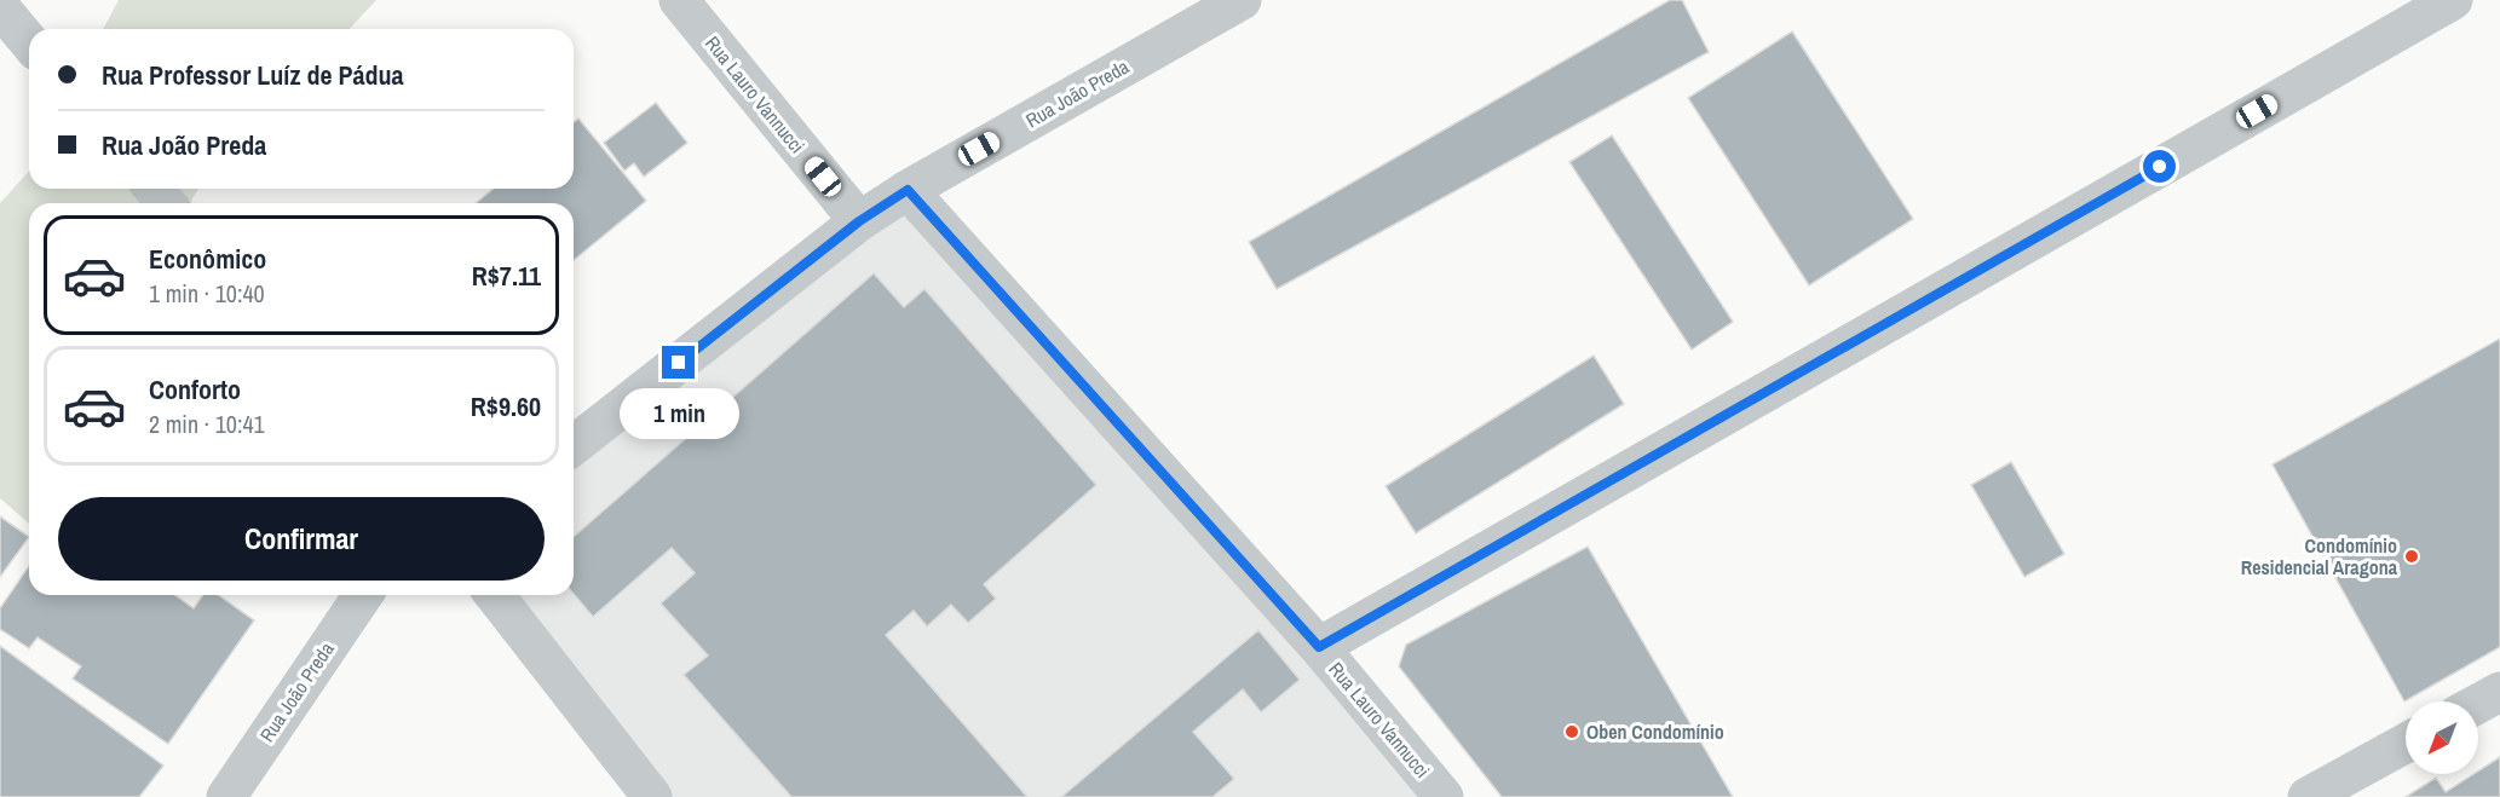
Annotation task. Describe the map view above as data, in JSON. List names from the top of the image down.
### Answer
{
  "streets": {
    "street": ["Rua João Preda", "Rua Lauro Vannucci"]
  },
  "crossings": [
    ["Rua João Preda", "Rua Lauro Vannucci"]
  ],
  "places": ["Condomínio Residencial Aragona", "Oben Condomínio"],
  "north": "bottom left",
  "page": {
    "banner": ["Rua Professor Luíz de Pádua", "Rua João Preda"],
    "list": [
      {
        "name": "Econômico",
        "note": "1 min · 10:40",
        "value": "R$7.11"
      },
      {
        "name": "Conforto",
        "note": "2 min · 10:41",
        "value": "R$9.60"
      }
    ],
    "bubble": "1 min",
    "buttons": "Confirmar"
  }
}
